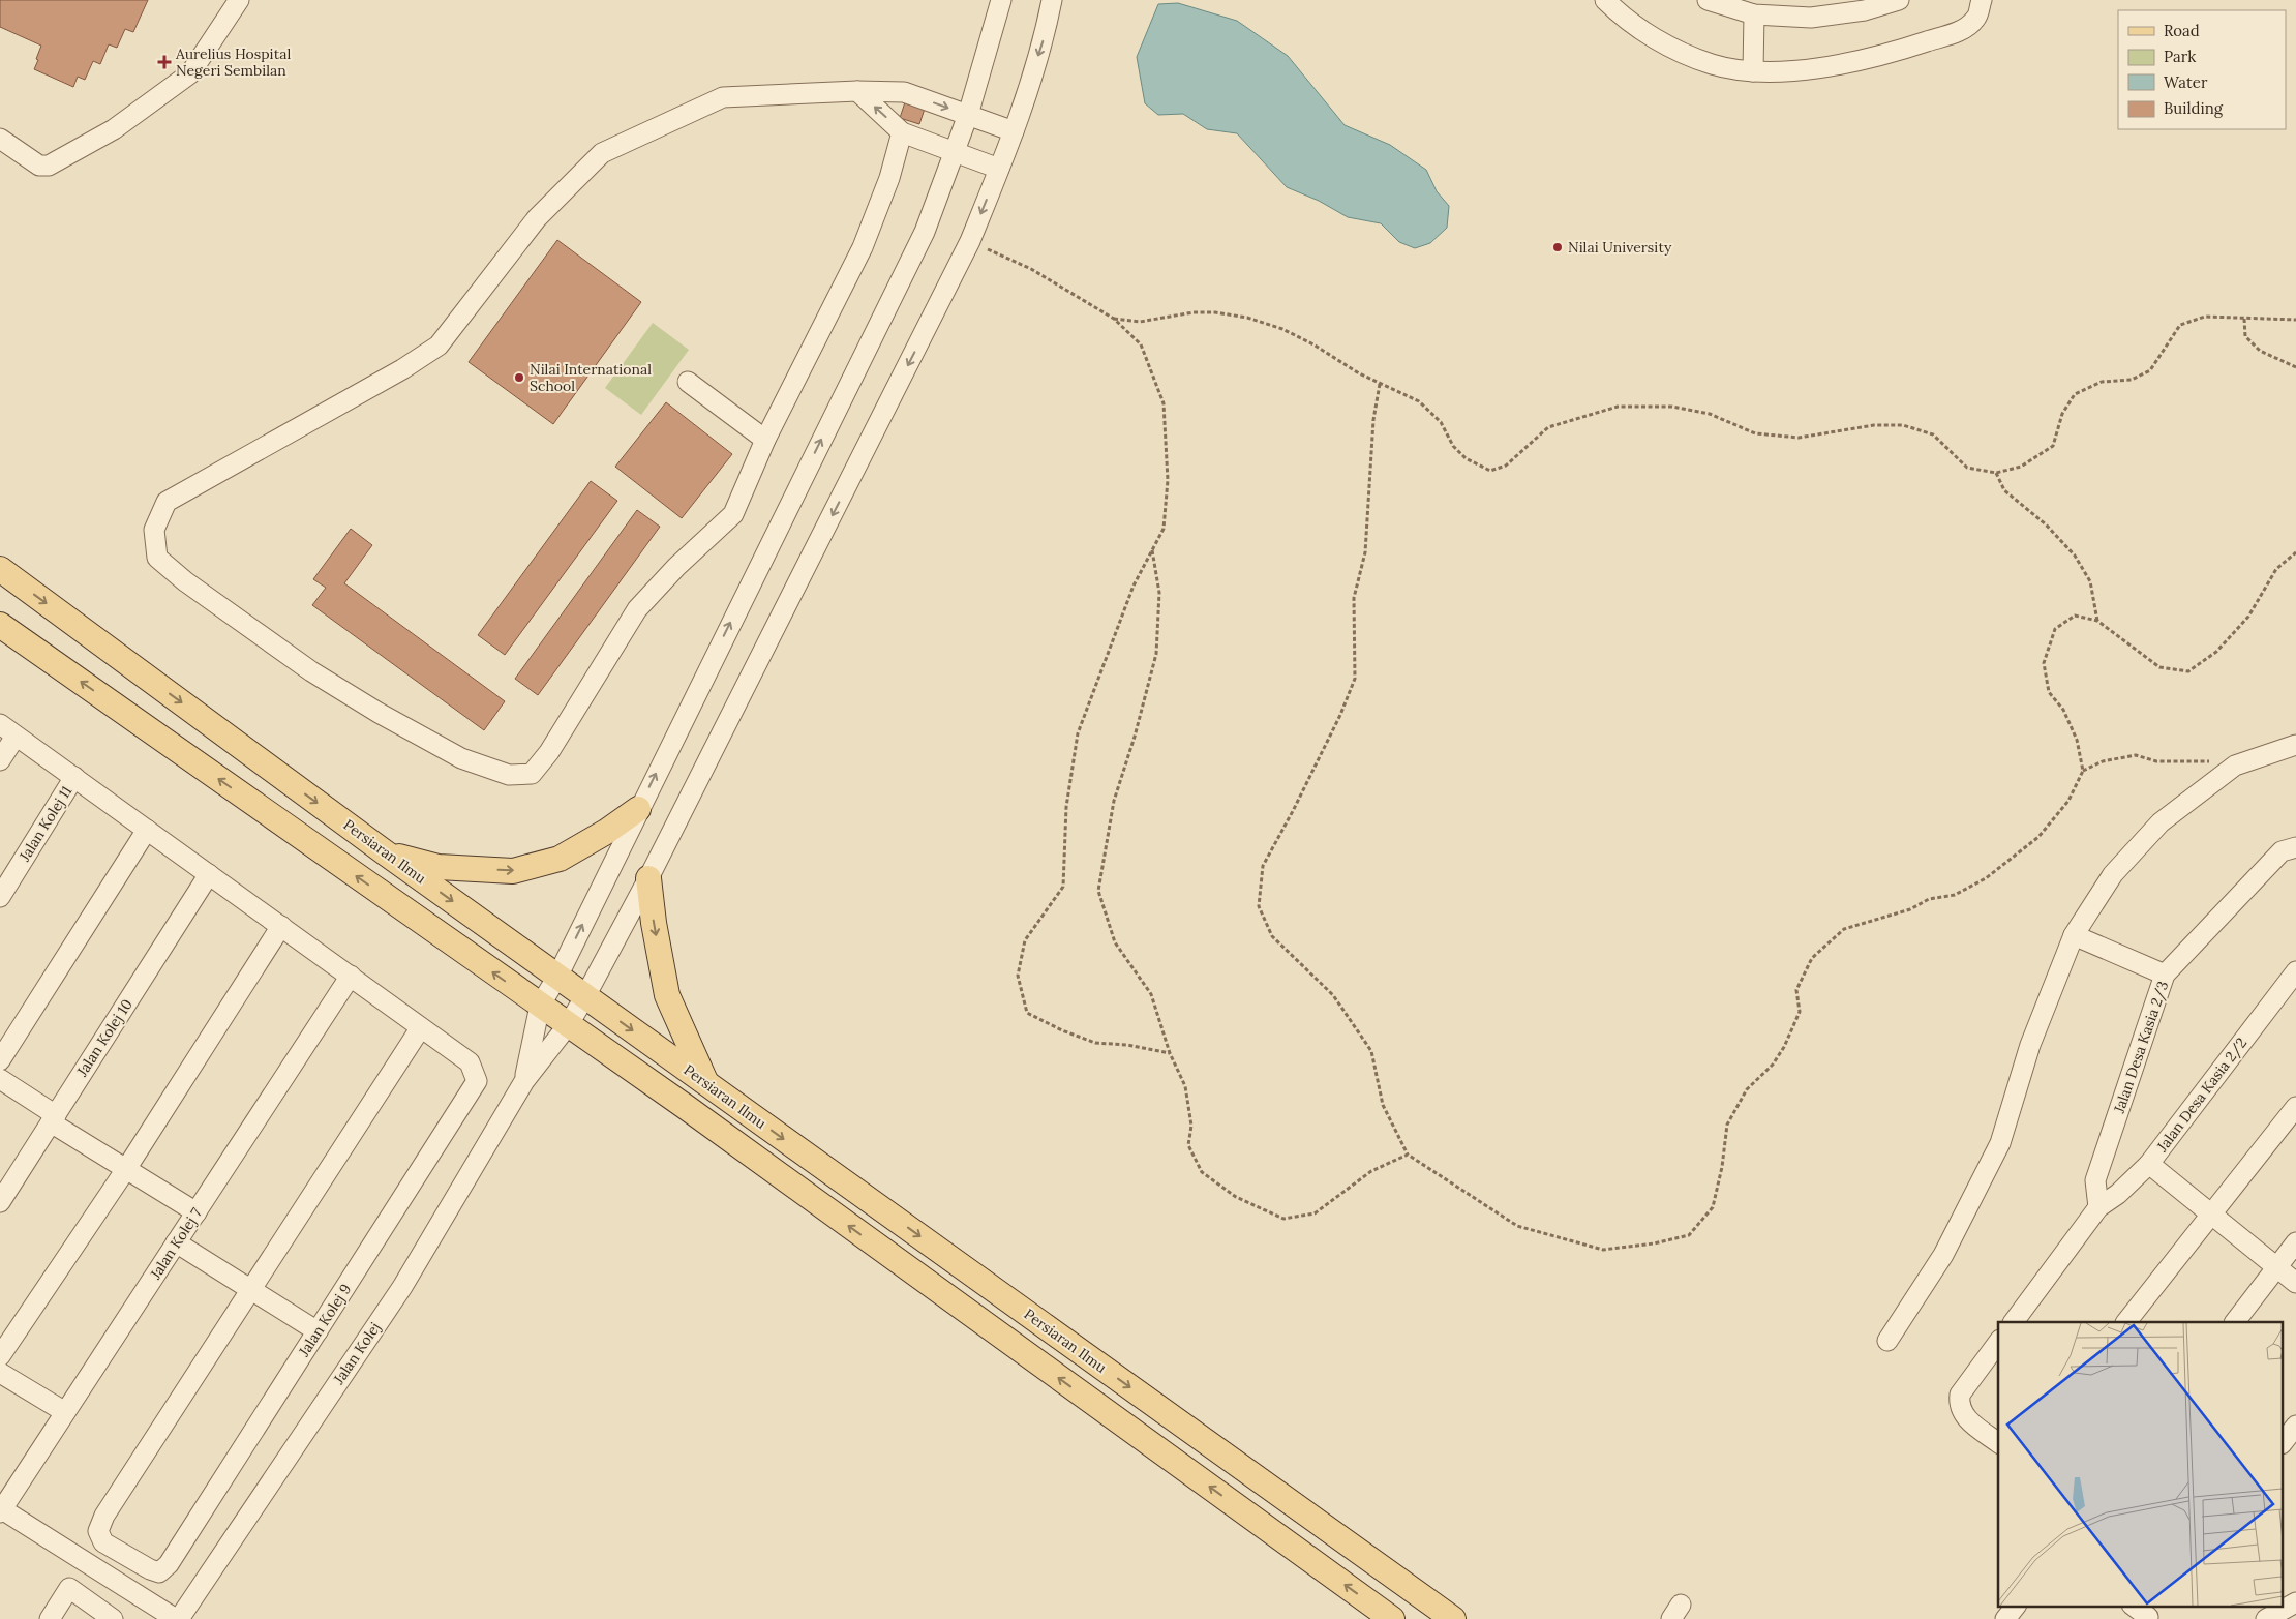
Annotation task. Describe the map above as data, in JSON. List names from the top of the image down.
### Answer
{
  "streets": {
    "main road": ["Persiaran Ilmu"],
    "street": [
      "Jalan Kolej 11",
      "Jalan Kolej 10",
      "Jalan Desa Kasia 2/3",
      "Jalan Desa Kasia 2/2",
      "Jalan Kolej 7",
      "Jalan Kolej 9",
      "Jalan Kolej"
    ]
  },
  "crossings": [
    ["Jalan Desa Kasia 2/3", "Jalan Desa Kasia 2/2"],
    ["Jalan Kolej 7", "Jalan Kolej"]
  ],
  "places": {
    "health": ["Aurelius Hospital Negeri Sembilan"],
    "other": ["Nilai University", "Nilai International School"]
  },
  "legend": [
    "Road",
    "Park",
    "Water",
    "Building"
  ]
}
